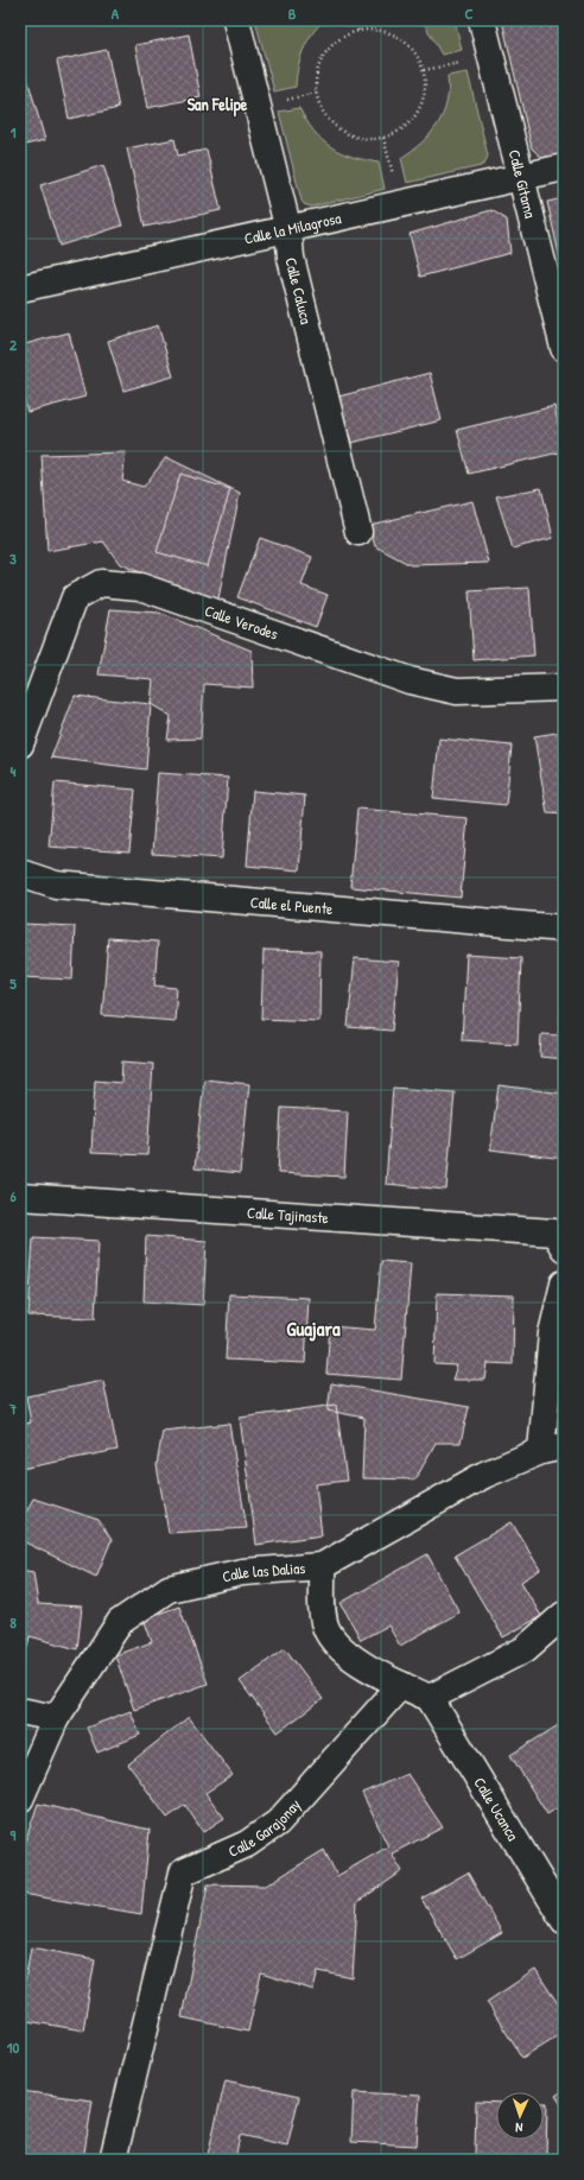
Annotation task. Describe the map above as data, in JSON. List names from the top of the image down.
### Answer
{
  "streets": {
    "street": [
      "Calle Gitama",
      "Calle la Milagrosa",
      "Calle Caluca",
      "Calle Verodes",
      "Calle el Puente",
      "Calle Tajinaste",
      "Calle las Dalias",
      "Calle Ucanca",
      "Calle Garajonay"
    ]
  },
  "crossings": [
    ["Calle Gitama", "Calle la Milagrosa"],
    ["Calle la Milagrosa", "Calle Caluca"]
  ],
  "districts": ["San Felipe", "Guajara"],
  "north": "bottom",
  "grid": {
    "columns": ["A", "B", "C"],
    "rows": [
      "1",
      "2",
      "3",
      "4",
      "5",
      "6",
      "7",
      "8",
      "9",
      "10"
    ]
  }
}
